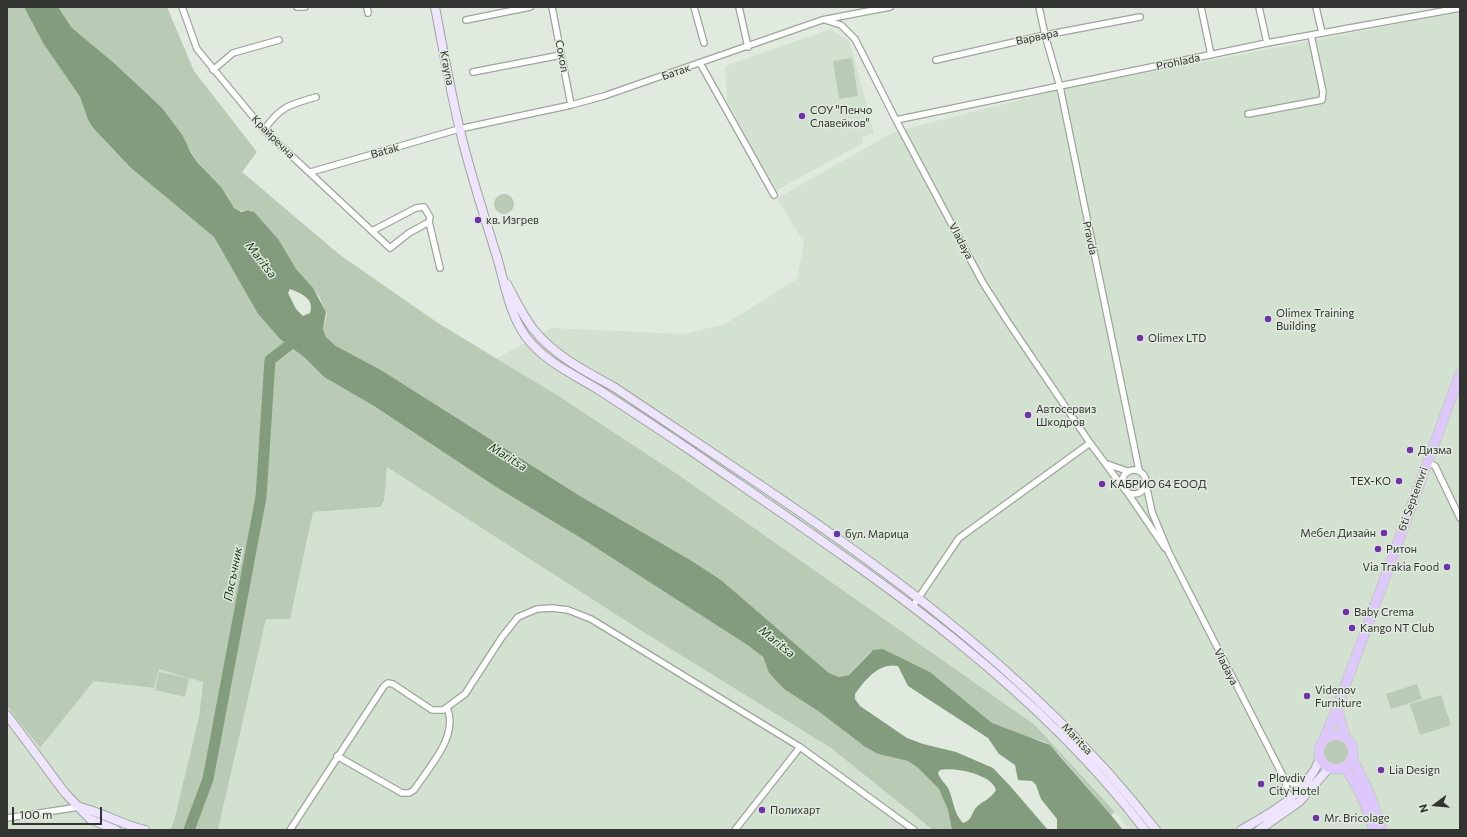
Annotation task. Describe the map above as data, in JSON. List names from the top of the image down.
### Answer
{
  "streets": {
    "main road": ["6ti Septemvri"],
    "street": [
      "Варвара",
      "Сокол",
      "Prohlada",
      "Krayna",
      "Батак",
      "Крайречна",
      "Batak",
      "Pravda",
      "Vladaya",
      "Maritsa"
    ]
  },
  "crossings": [
    ["Варвара", "Pravda"],
    ["Сокол", "Батак"],
    ["Prohlada", "Pravda"],
    ["Prohlada", "Vladaya"],
    ["Krayna", "Батак"],
    ["Krayna", "Batak"],
    ["Krayna", "Maritsa"],
    ["Батак", "Batak"],
    ["Батак", "Vladaya"],
    ["Батак", "Maritsa"],
    ["Крайречна", "Batak"],
    ["Batak", "Maritsa"],
    ["Pravda", "Vladaya"]
  ],
  "water": ["Maritsa", "Пясъчник"],
  "places": [
    "СОУ \"Пенчо Славейков\"",
    "кв. Изгрев",
    "Olimex Training Building",
    "Olimex LTD",
    "Автосервиз Шкодров",
    "Дизма",
    "ТЕХ-КО",
    "КАБРИО 64 ЕООД",
    "Мебел Дизайн",
    "бул. Марица",
    "Ритон",
    "Via Trakia Food",
    "Baby Crema",
    "Kango NT Club",
    "Videnov Furniture",
    "Lia Design",
    "Plovdiv City Hotel",
    "Полихарт",
    "Mr. Bricolage"
  ],
  "scale_bar": "100 m",
  "north": "left"
}
